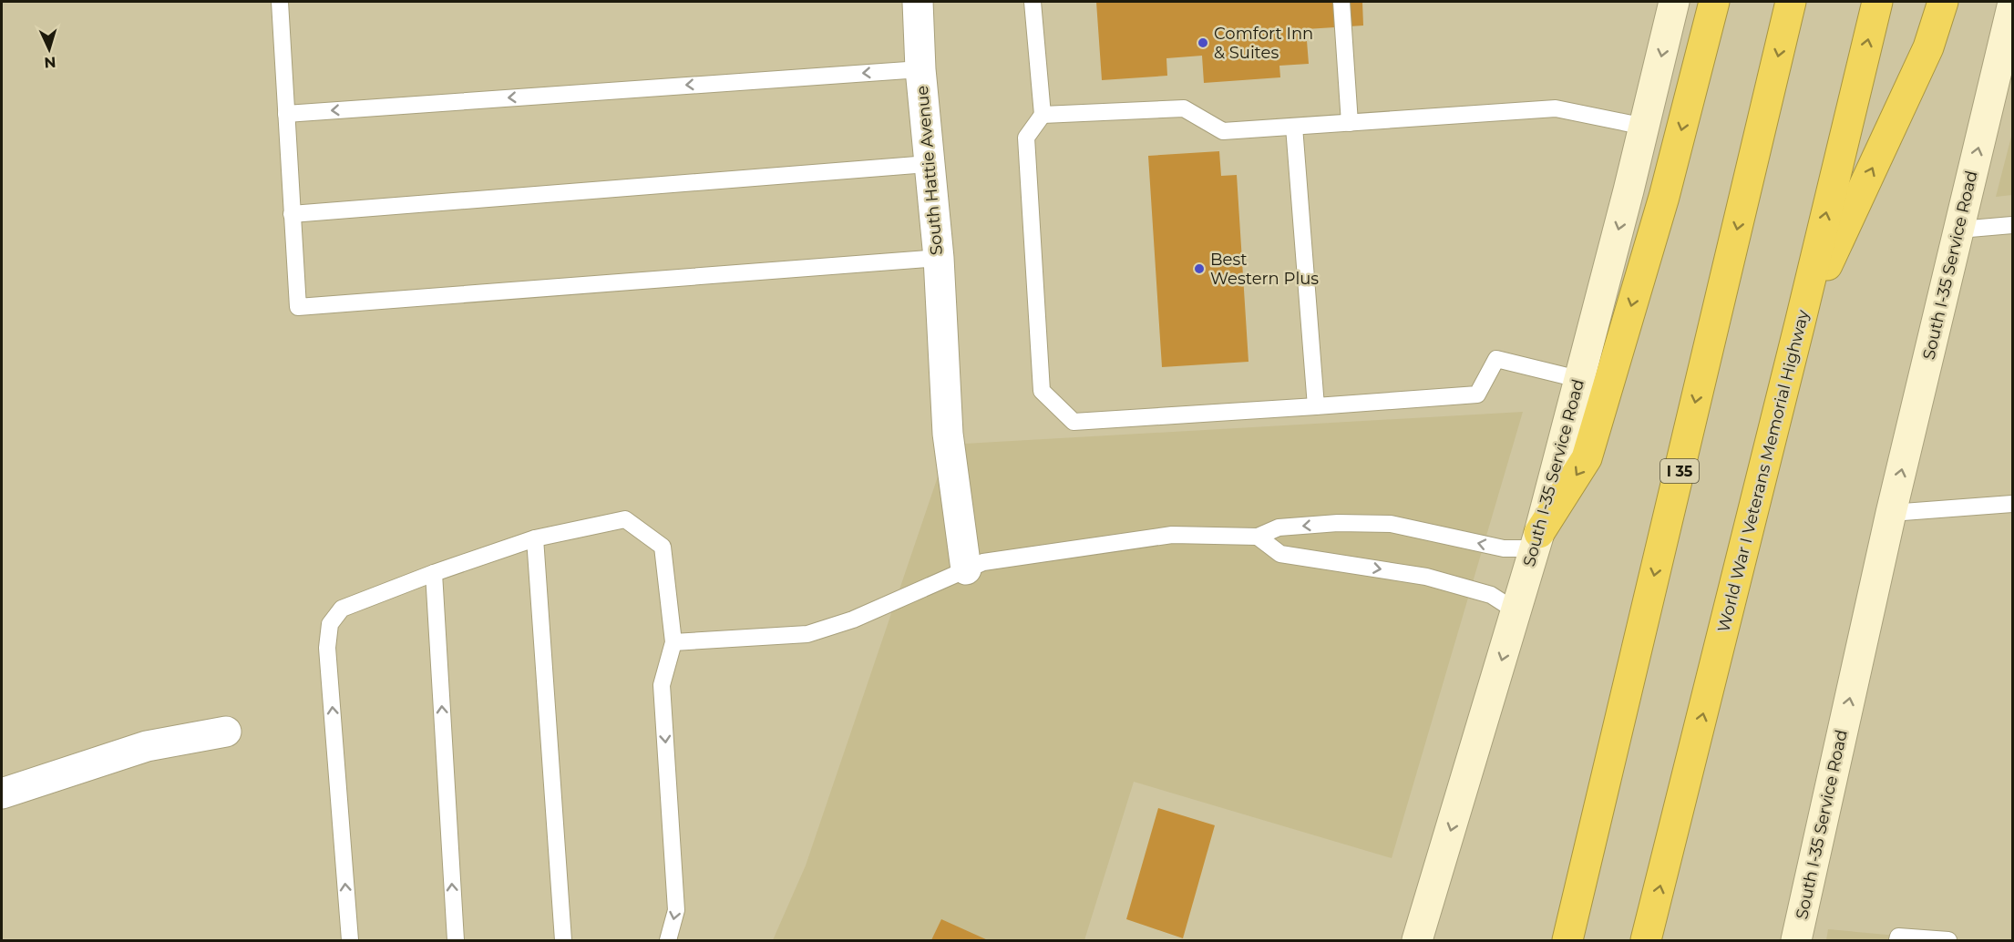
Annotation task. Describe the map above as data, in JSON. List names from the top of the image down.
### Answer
{
  "streets": {
    "highway": ["I 35", "World War I Veterans Memorial Highway"],
    "main road": ["South I-35 Service Road"],
    "street": ["South Hattie Avenue"]
  },
  "places": ["Comfort Inn & Suites", "Best Western Plus"],
  "north": "bottom"
}
